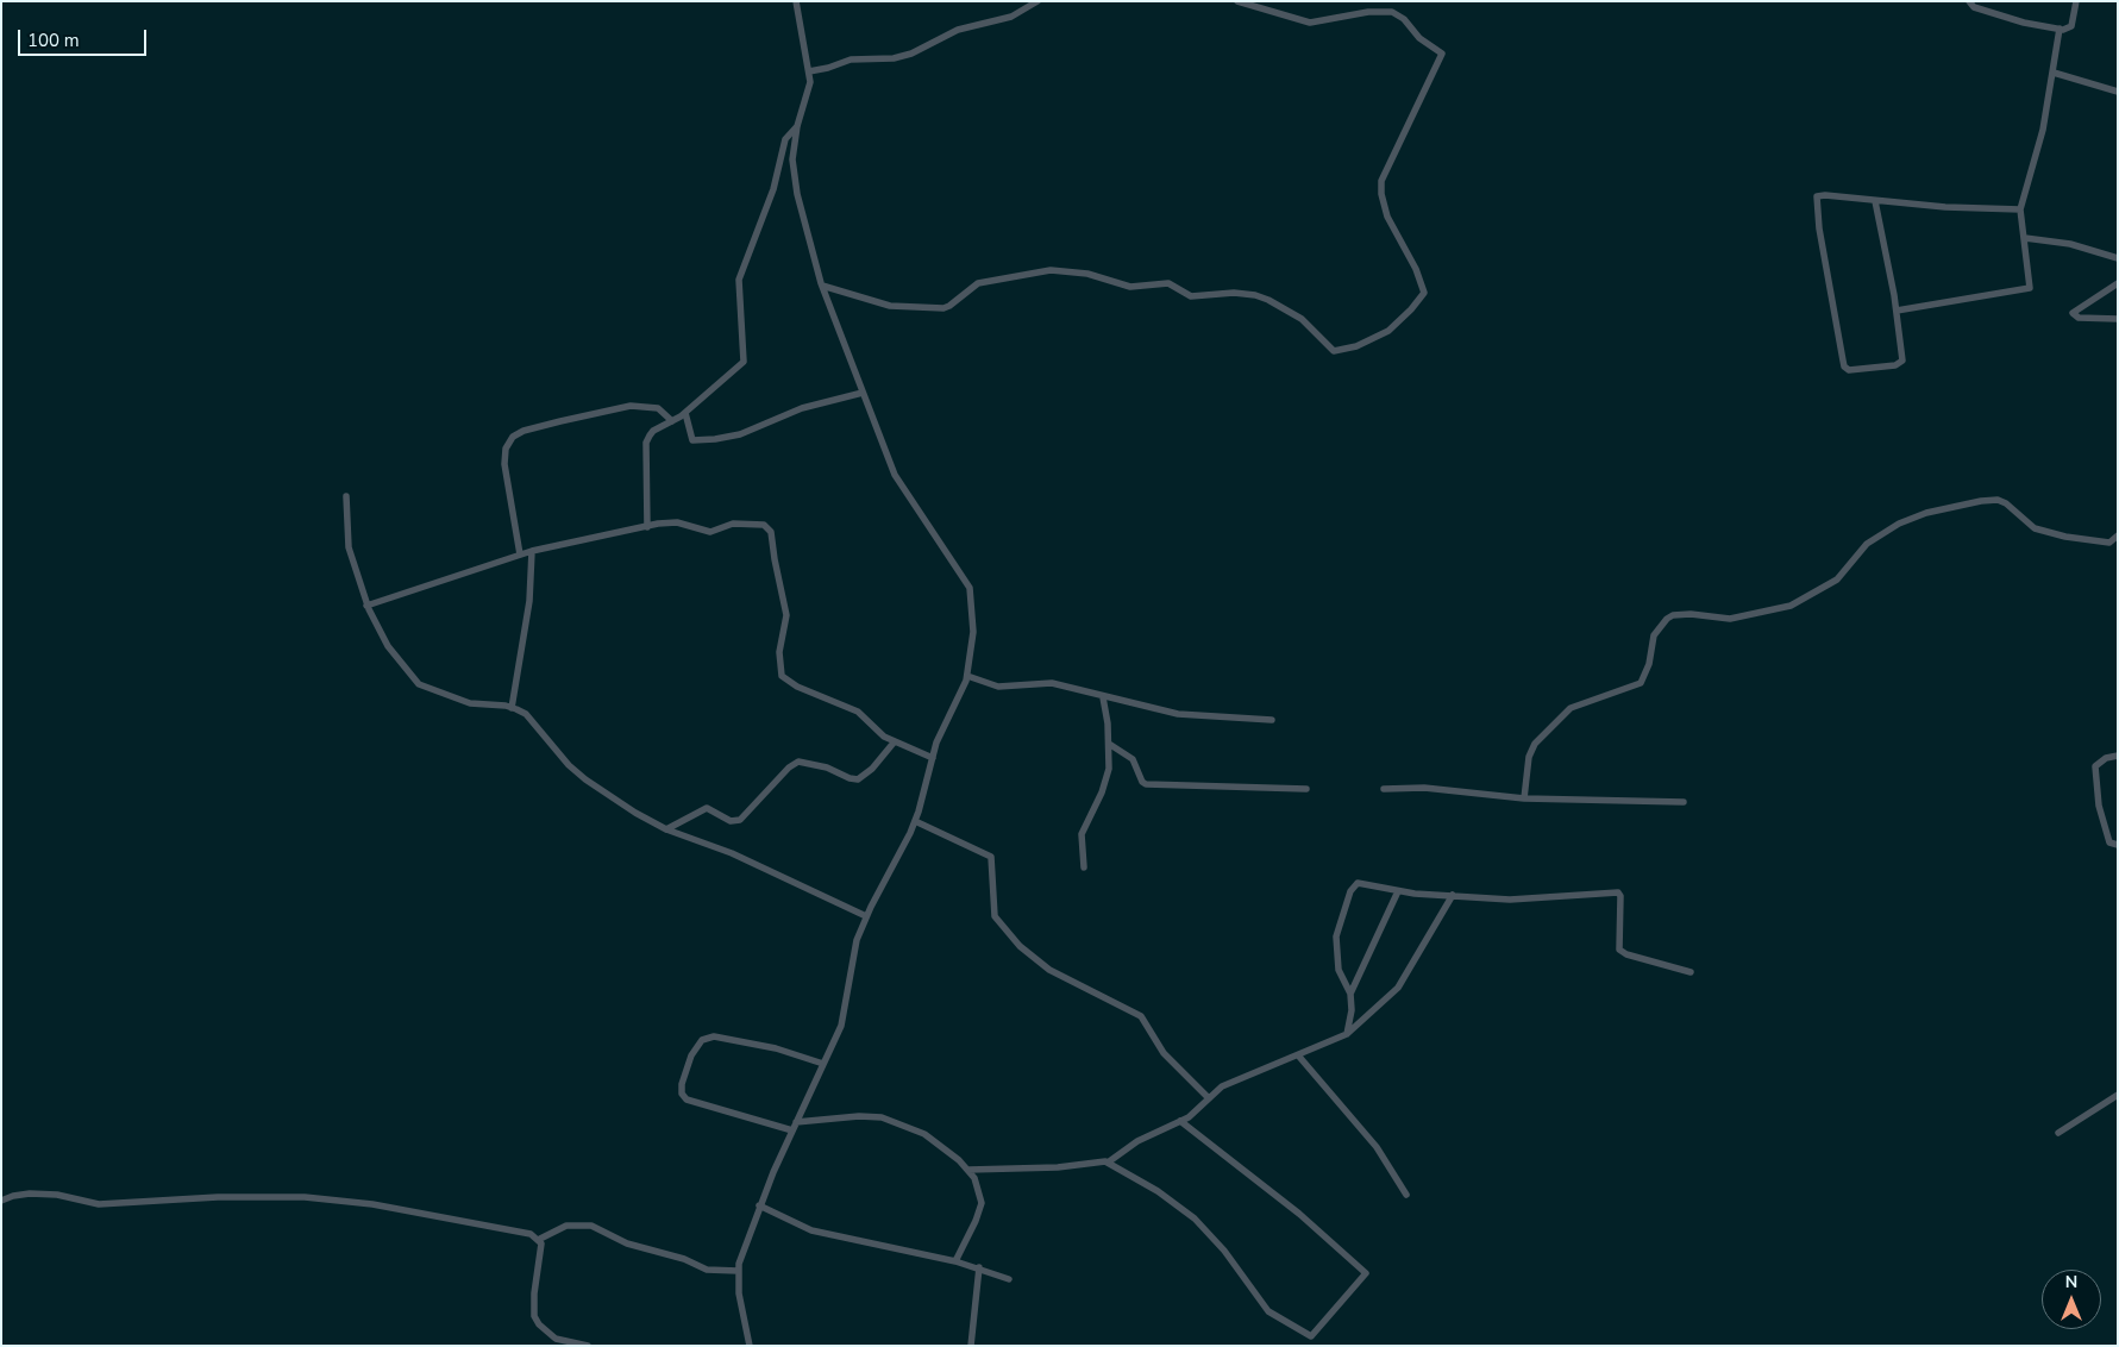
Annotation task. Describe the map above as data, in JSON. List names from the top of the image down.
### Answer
{
  "scale_bar": "100 m",
  "north": "top"
}
